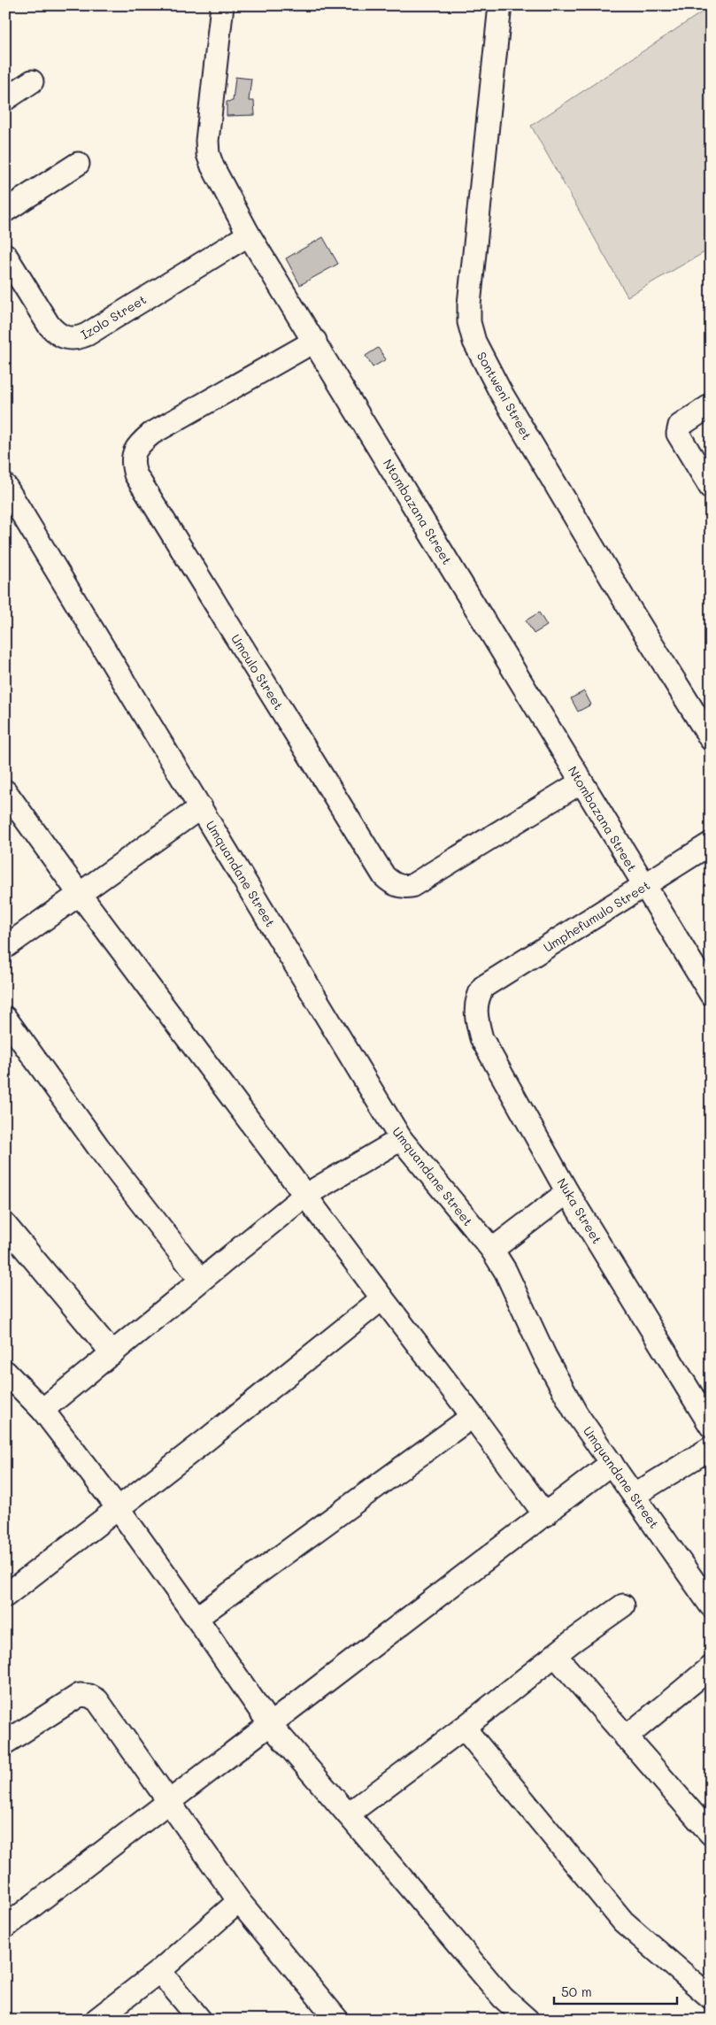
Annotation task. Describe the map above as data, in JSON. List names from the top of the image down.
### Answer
{
  "streets": {
    "street": [
      "Izolo Street",
      "Sontweni Street",
      "Ntombazana Street",
      "Umculo Street",
      "Umquandane Street",
      "Umphefumulo Street",
      "Nuka Street"
    ]
  },
  "crossings": [
    ["Izolo Street", "Ntombazana Street"],
    ["Ntombazana Street", "Umculo Street"],
    ["Ntombazana Street", "Umphefumulo Street"],
    ["Umphefumulo Street", "Nuka Street"]
  ],
  "scale_bar": "50 m"
}
